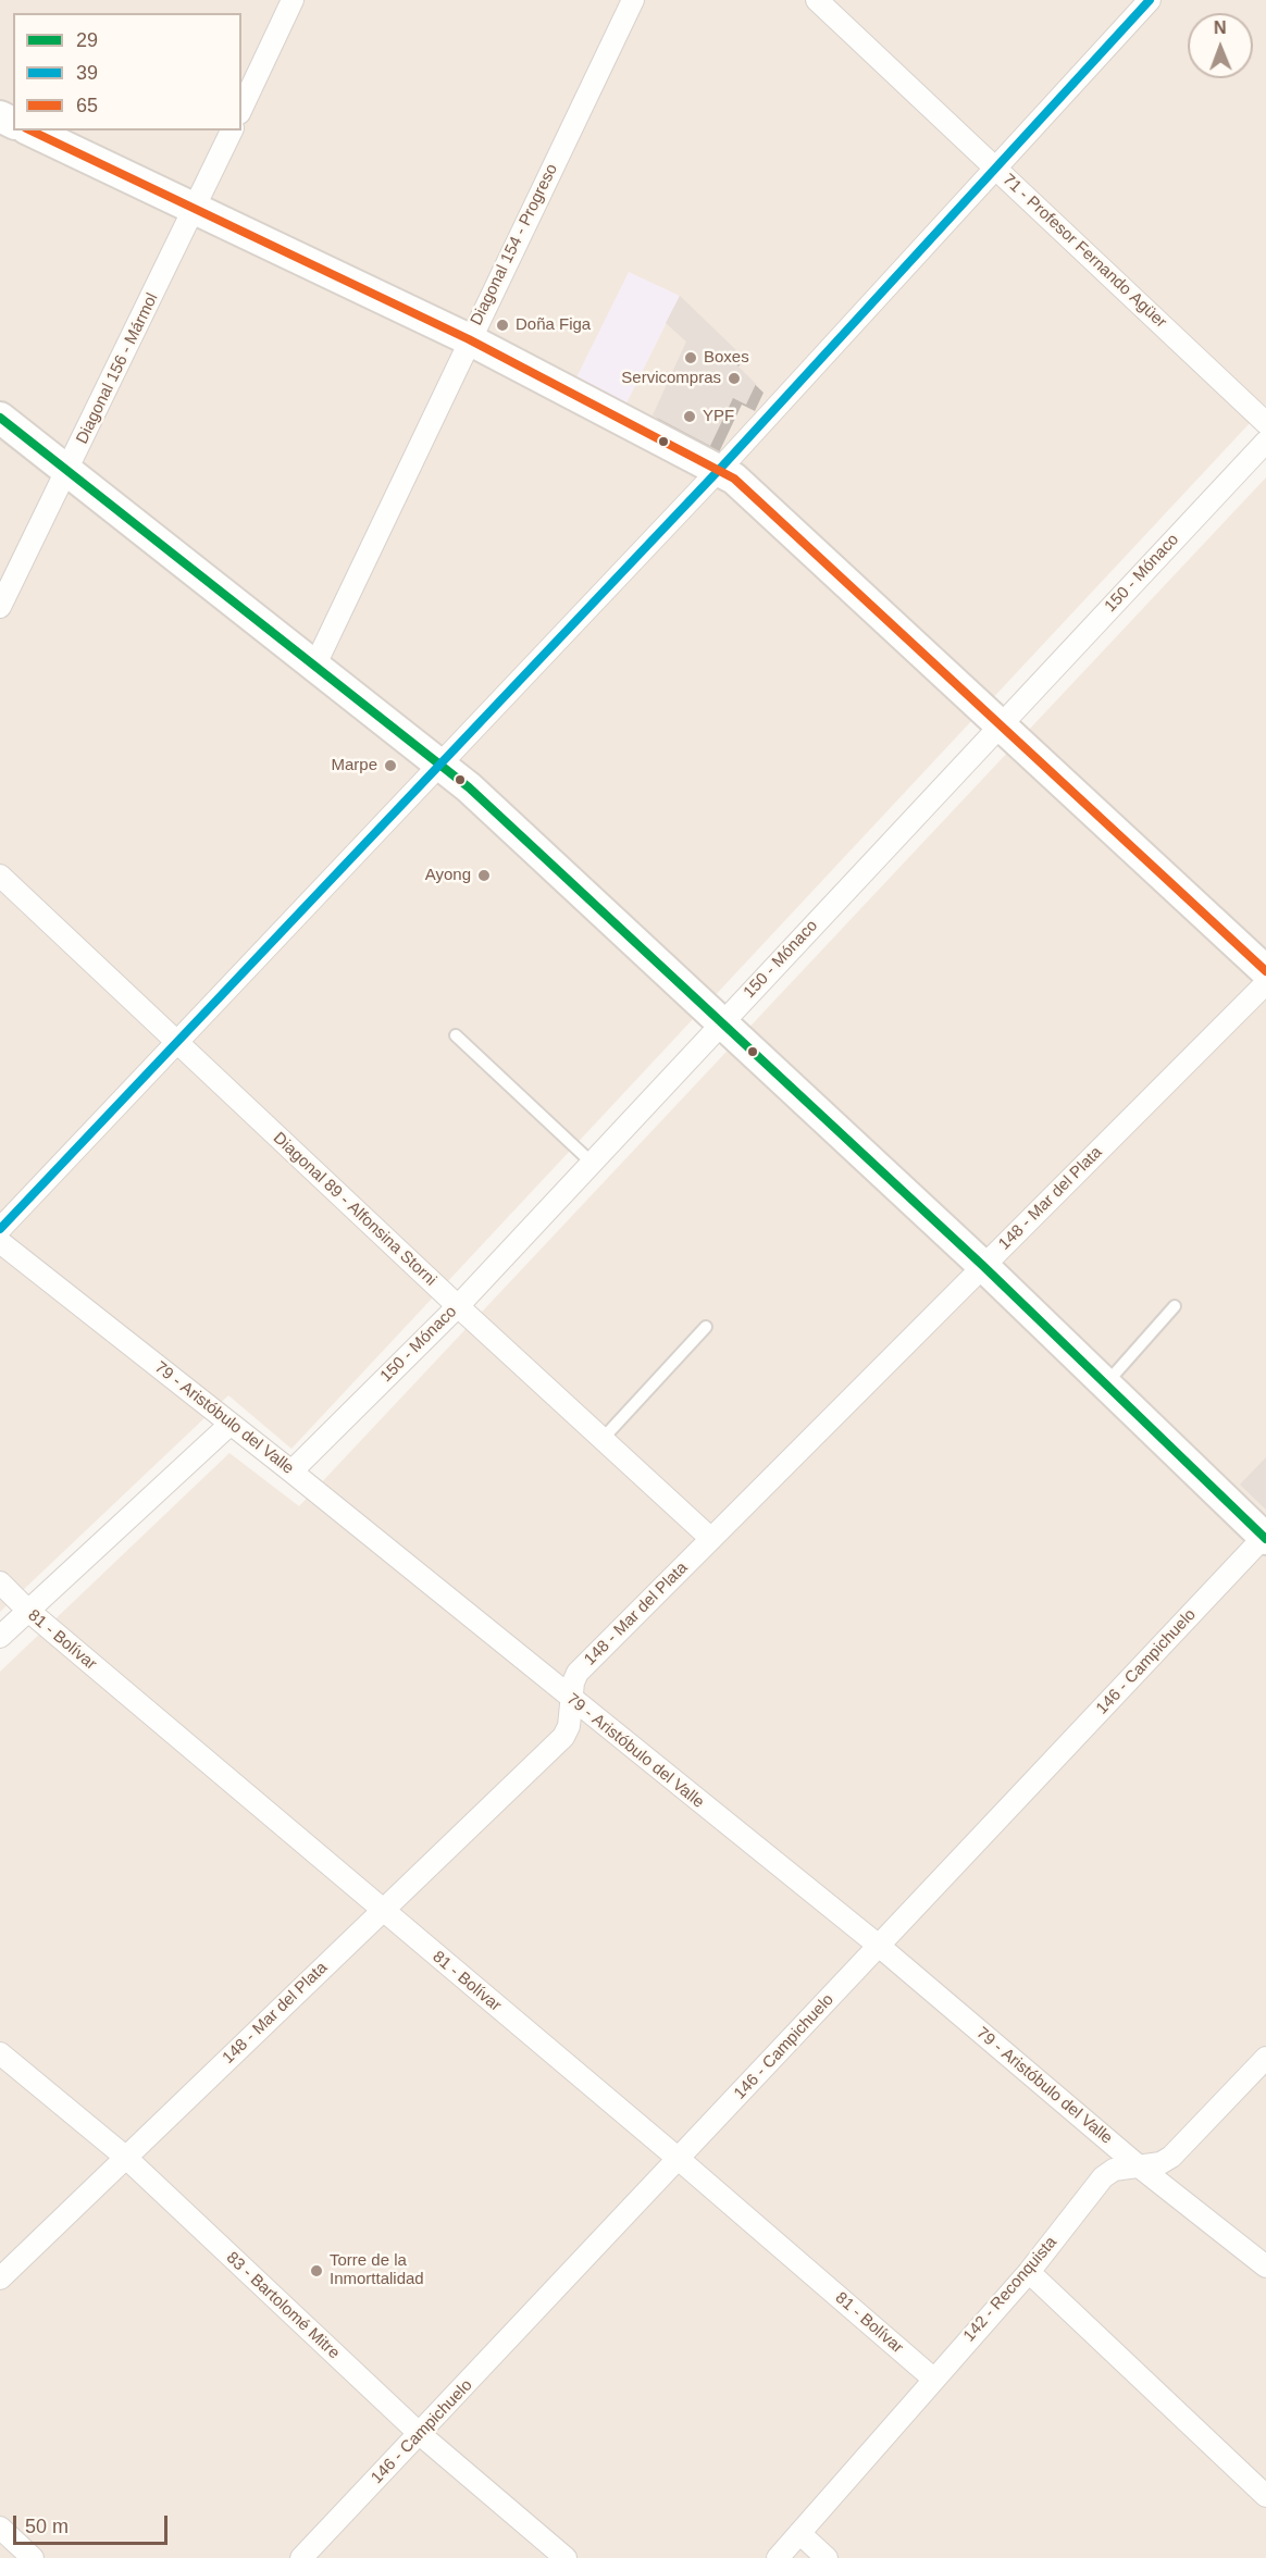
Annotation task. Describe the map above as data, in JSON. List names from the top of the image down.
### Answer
{
  "streets": {
    "street": [
      "Diagonal 154 - Progreso",
      "71 - Profesor Fernando Agüer",
      "Diagonal 156 - Mármol",
      "150 - Mónaco",
      "148 - Mar del Plata",
      "Diagonal 89 - Alfonsina Storni",
      "79 - Aristóbulo del Valle",
      "81 - Bolívar",
      "146 - Campichuelo",
      "142 - Reconquista",
      "83 - Bartolomé Mitre"
    ]
  },
  "crossings": [
    ["150 - Mónaco", "Diagonal 89 - Alfonsina Storni"],
    ["150 - Mónaco", "79 - Aristóbulo del Valle"],
    ["148 - Mar del Plata", "Diagonal 89 - Alfonsina Storni"],
    ["148 - Mar del Plata", "79 - Aristóbulo del Valle"],
    ["148 - Mar del Plata", "81 - Bolívar"],
    ["148 - Mar del Plata", "83 - Bartolomé Mitre"],
    ["79 - Aristóbulo del Valle", "146 - Campichuelo"],
    ["79 - Aristóbulo del Valle", "142 - Reconquista"],
    ["81 - Bolívar", "146 - Campichuelo"],
    ["81 - Bolívar", "142 - Reconquista"],
    ["146 - Campichuelo", "83 - Bartolomé Mitre"]
  ],
  "places": [
    "Doña Figa",
    "Boxes",
    "Servicompras",
    "YPF",
    "Marpe",
    "Ayong",
    "Torre de la Inmorttalidad"
  ],
  "lines": ["transit line 39", "transit line 65", "transit line 29"],
  "legend": ["29", "39", "65"],
  "scale_bar": "50 m",
  "north": "top"
}
